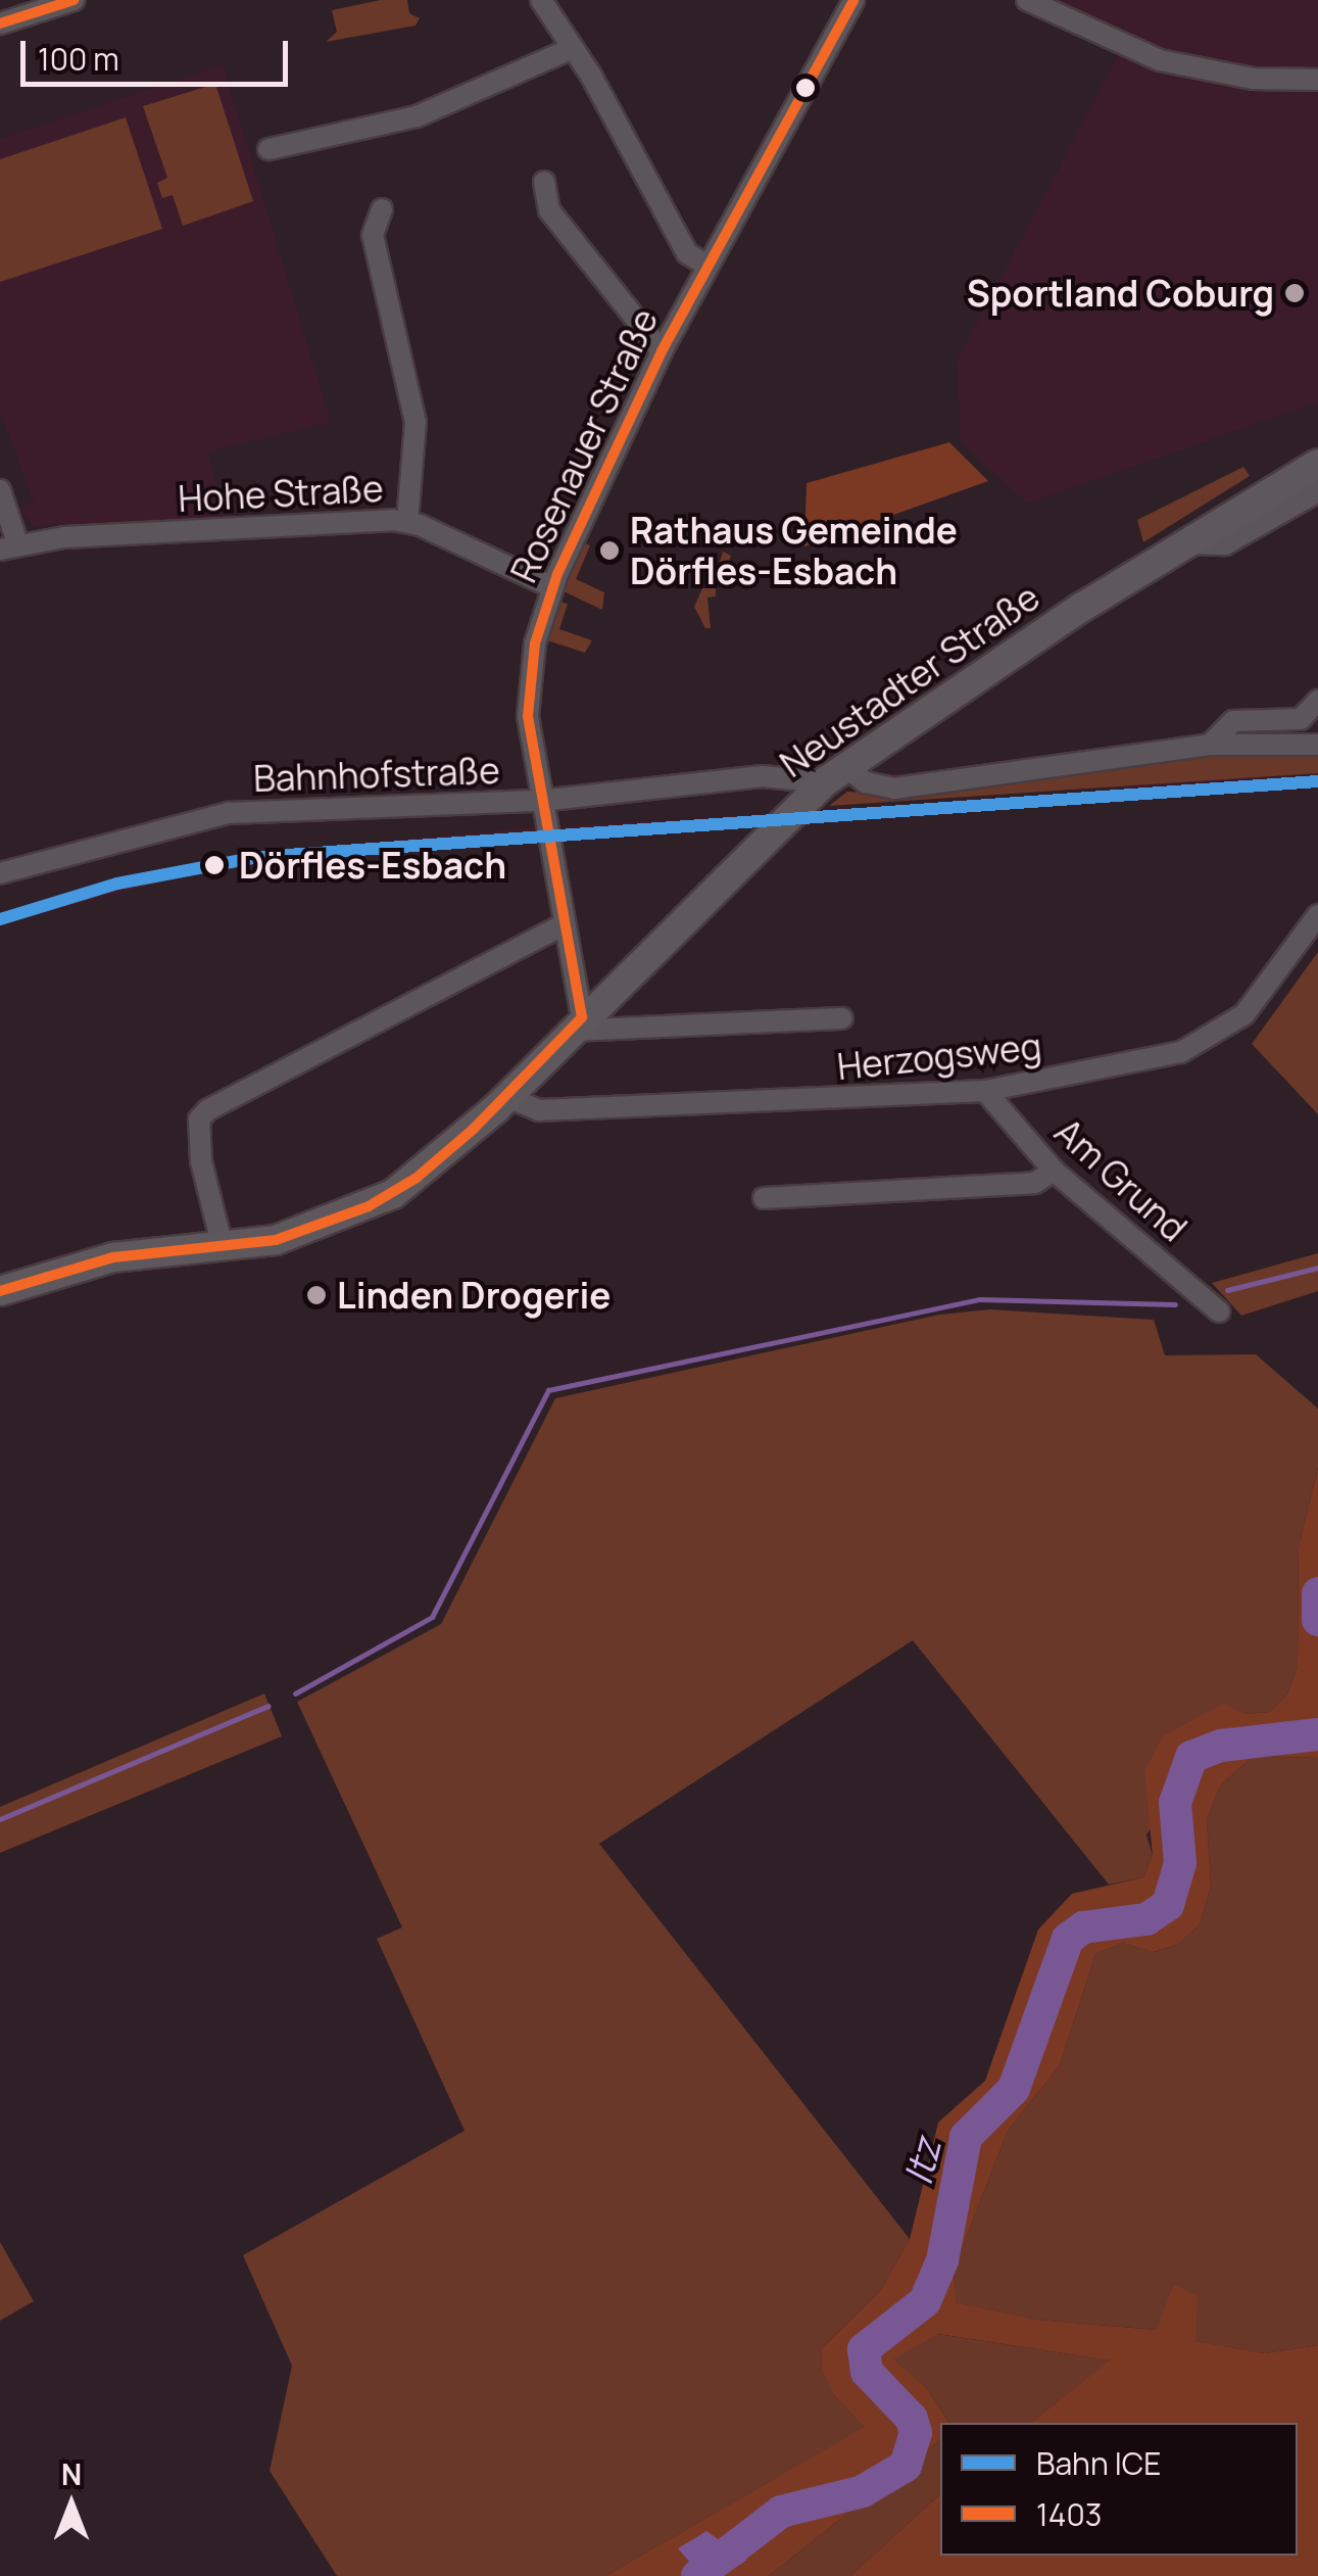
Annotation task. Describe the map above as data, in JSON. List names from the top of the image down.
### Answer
{
  "streets": {
    "street": [
      "Rosenauer Straße",
      "Hohe Straße",
      "Neustadter Straße",
      "Bahnhofstraße",
      "Herzogsweg",
      "Am Grund"
    ]
  },
  "crossings": [
    ["Rosenauer Straße", "Hohe Straße"],
    ["Rosenauer Straße", "Neustadter Straße"],
    ["Rosenauer Straße", "Bahnhofstraße"],
    ["Neustadter Straße", "Bahnhofstraße"],
    ["Neustadter Straße", "Herzogsweg"],
    ["Herzogsweg", "Am Grund"]
  ],
  "water": ["Itz"],
  "places": [
    "Sportland Coburg",
    "Rathaus Gemeinde Dörfles-Esbach",
    "Dörfles-Esbach",
    "Linden Drogerie"
  ],
  "lines": ["transit line 1403", "rail line ICE"],
  "legend": ["Bahn ICE", "1403"],
  "scale_bar": "100 m",
  "north": "top"
}
